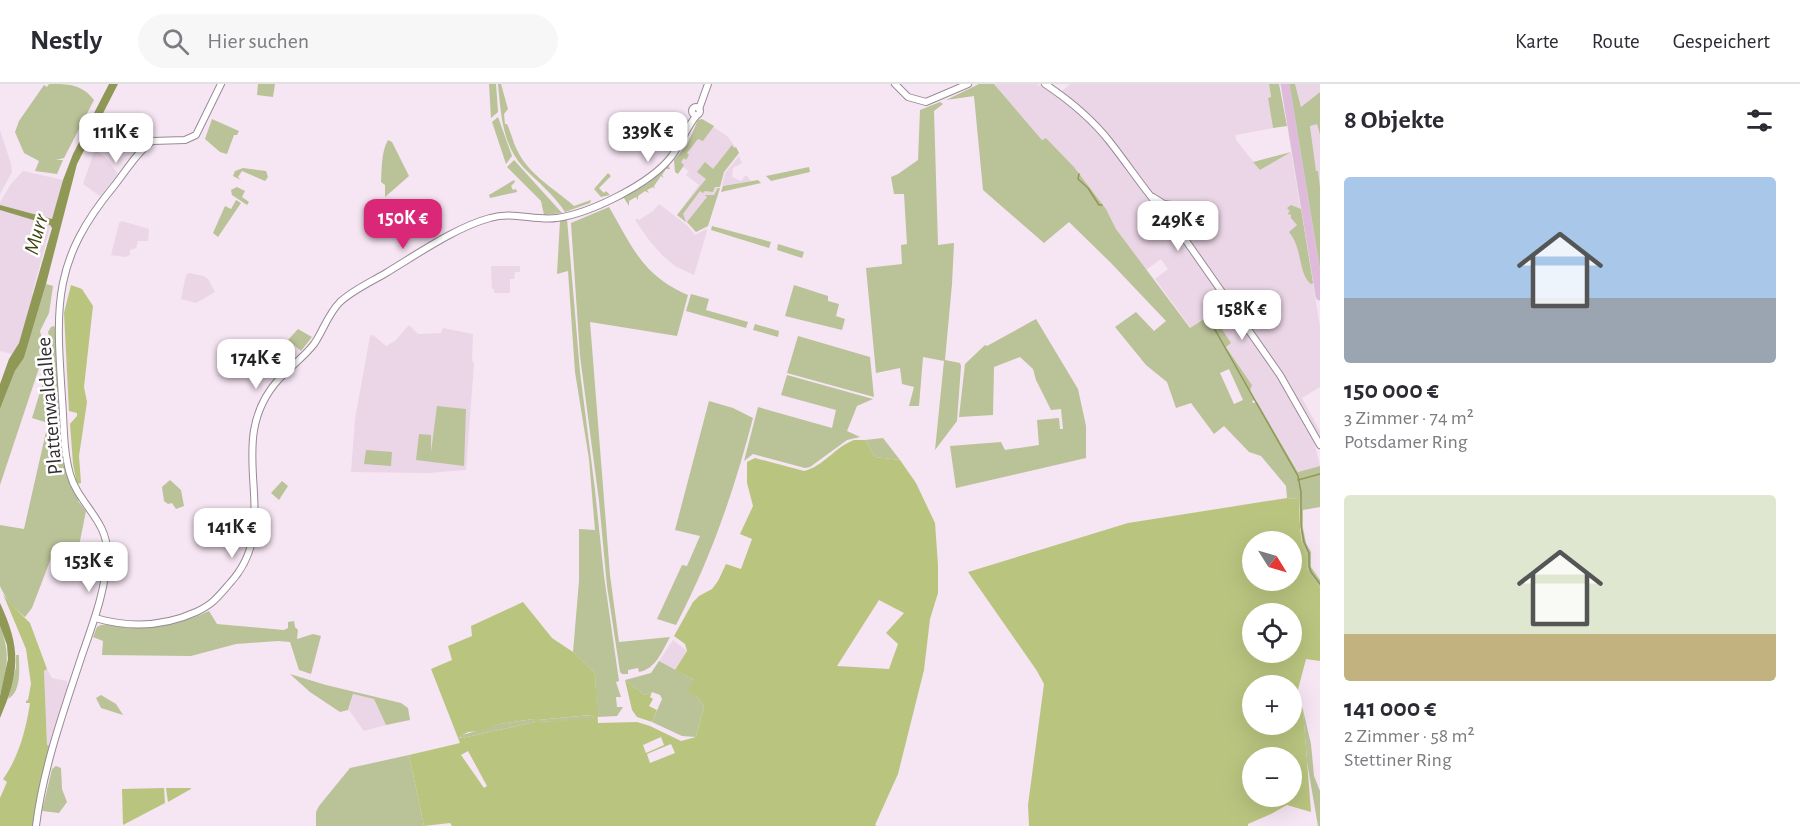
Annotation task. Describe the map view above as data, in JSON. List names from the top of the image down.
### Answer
{
  "streets": {
    "street": ["Plattenwaldallee"]
  },
  "water": ["Murr"],
  "north": "bottom right",
  "page": {
    "header": "Nestly",
    "search": "Hier suchen",
    "nav": ["Karte", "Route", "Gespeichert"],
    "heading": "8 Objekte",
    "price": [
      "339K €",
      "111K €",
      "150K €",
      "249K €",
      "158K €",
      "174K €",
      "141K €",
      "153K €"
    ],
    "list": [
      {
        "name": "150 000 €",
        "note": "3 Zimmer · 74 m² · Potsdamer Ring"
      },
      {
        "name": "141 000 €",
        "note": "2 Zimmer · 58 m² · Stettiner Ring"
      }
    ],
    "map_buttons": ["+", "−"]
  }
}
